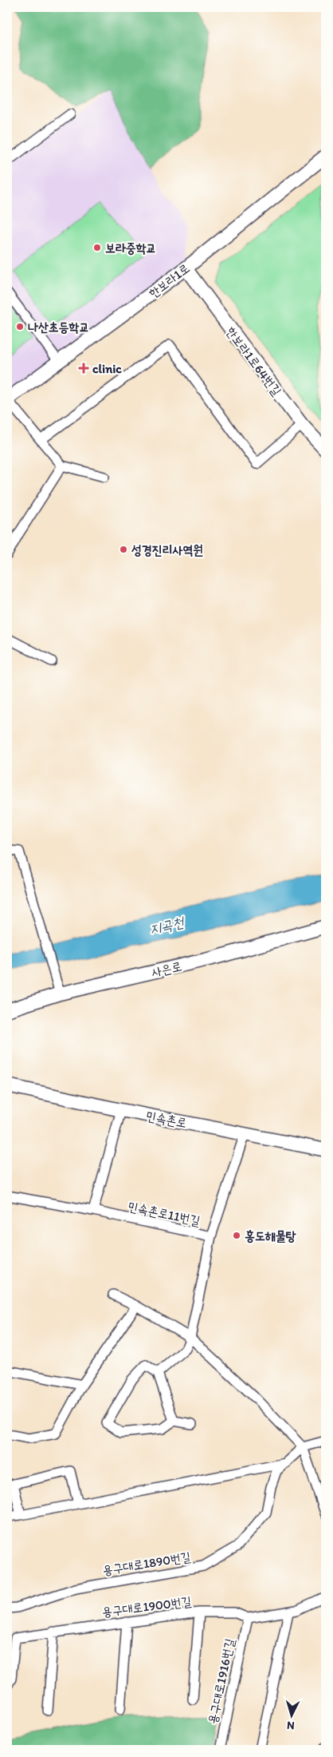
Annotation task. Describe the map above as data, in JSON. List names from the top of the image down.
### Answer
{
  "streets": {
    "street": [
      "한보라1로",
      "한보라1로64번길",
      "사은로",
      "민속촌로",
      "민속촌로11번길",
      "용구대로1890번길",
      "용구대로1900번길",
      "용구대로1916번길"
    ]
  },
  "crossings": [
    ["한보라1로", "한보라1로64번길"],
    ["민속촌로", "민속촌로11번길"],
    ["용구대로1900번길", "용구대로1916번길"]
  ],
  "water": ["지곡천"],
  "places": {
    "other": [
      "보라중학교",
      "나산초등학교",
      "성경진리사역원",
      "홍도해물탕"
    ],
    "health": ["clinic"]
  },
  "north": "bottom"
}
